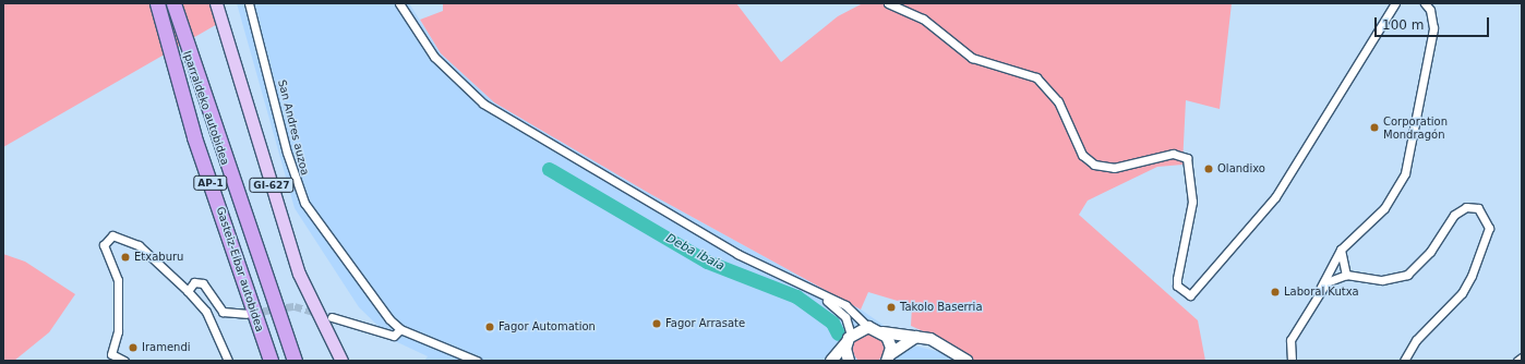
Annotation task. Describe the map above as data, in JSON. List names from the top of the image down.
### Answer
{
  "streets": {
    "highway": ["Iparraldeko autobidea", "AP-1", "Gasteiz-Eibar autobidea"],
    "main road": ["GI-627"],
    "street": ["San Andres auzoa"]
  },
  "water": ["Deba ibaia"],
  "places": [
    "Corporation Mondragón",
    "Olandixo",
    "Etxaburu",
    "Laboral Kutxa",
    "Takolo Baserria",
    "Fagor Arrasate",
    "Fagor Automation",
    "Iramendi"
  ],
  "scale_bar": "100 m"
}
